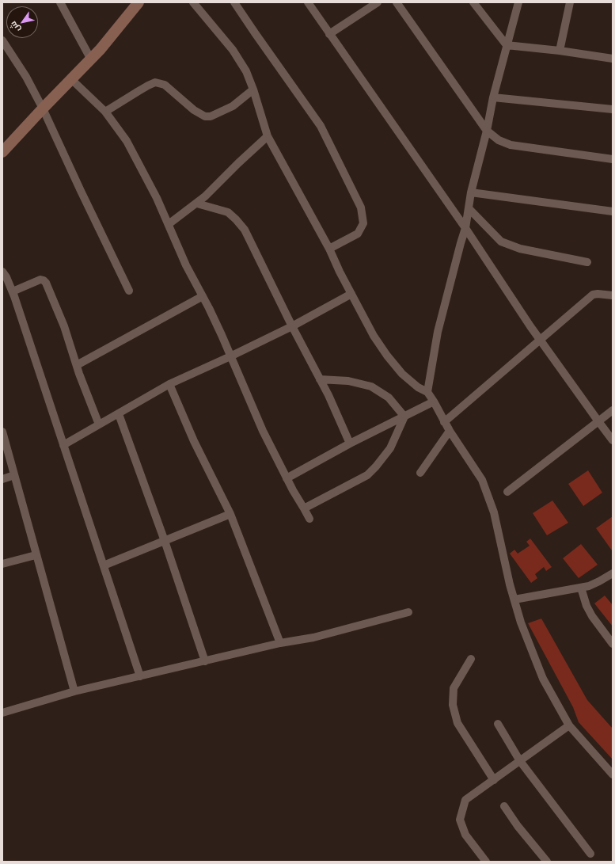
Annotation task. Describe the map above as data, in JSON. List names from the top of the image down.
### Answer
{
  "north": "bottom left"
}
